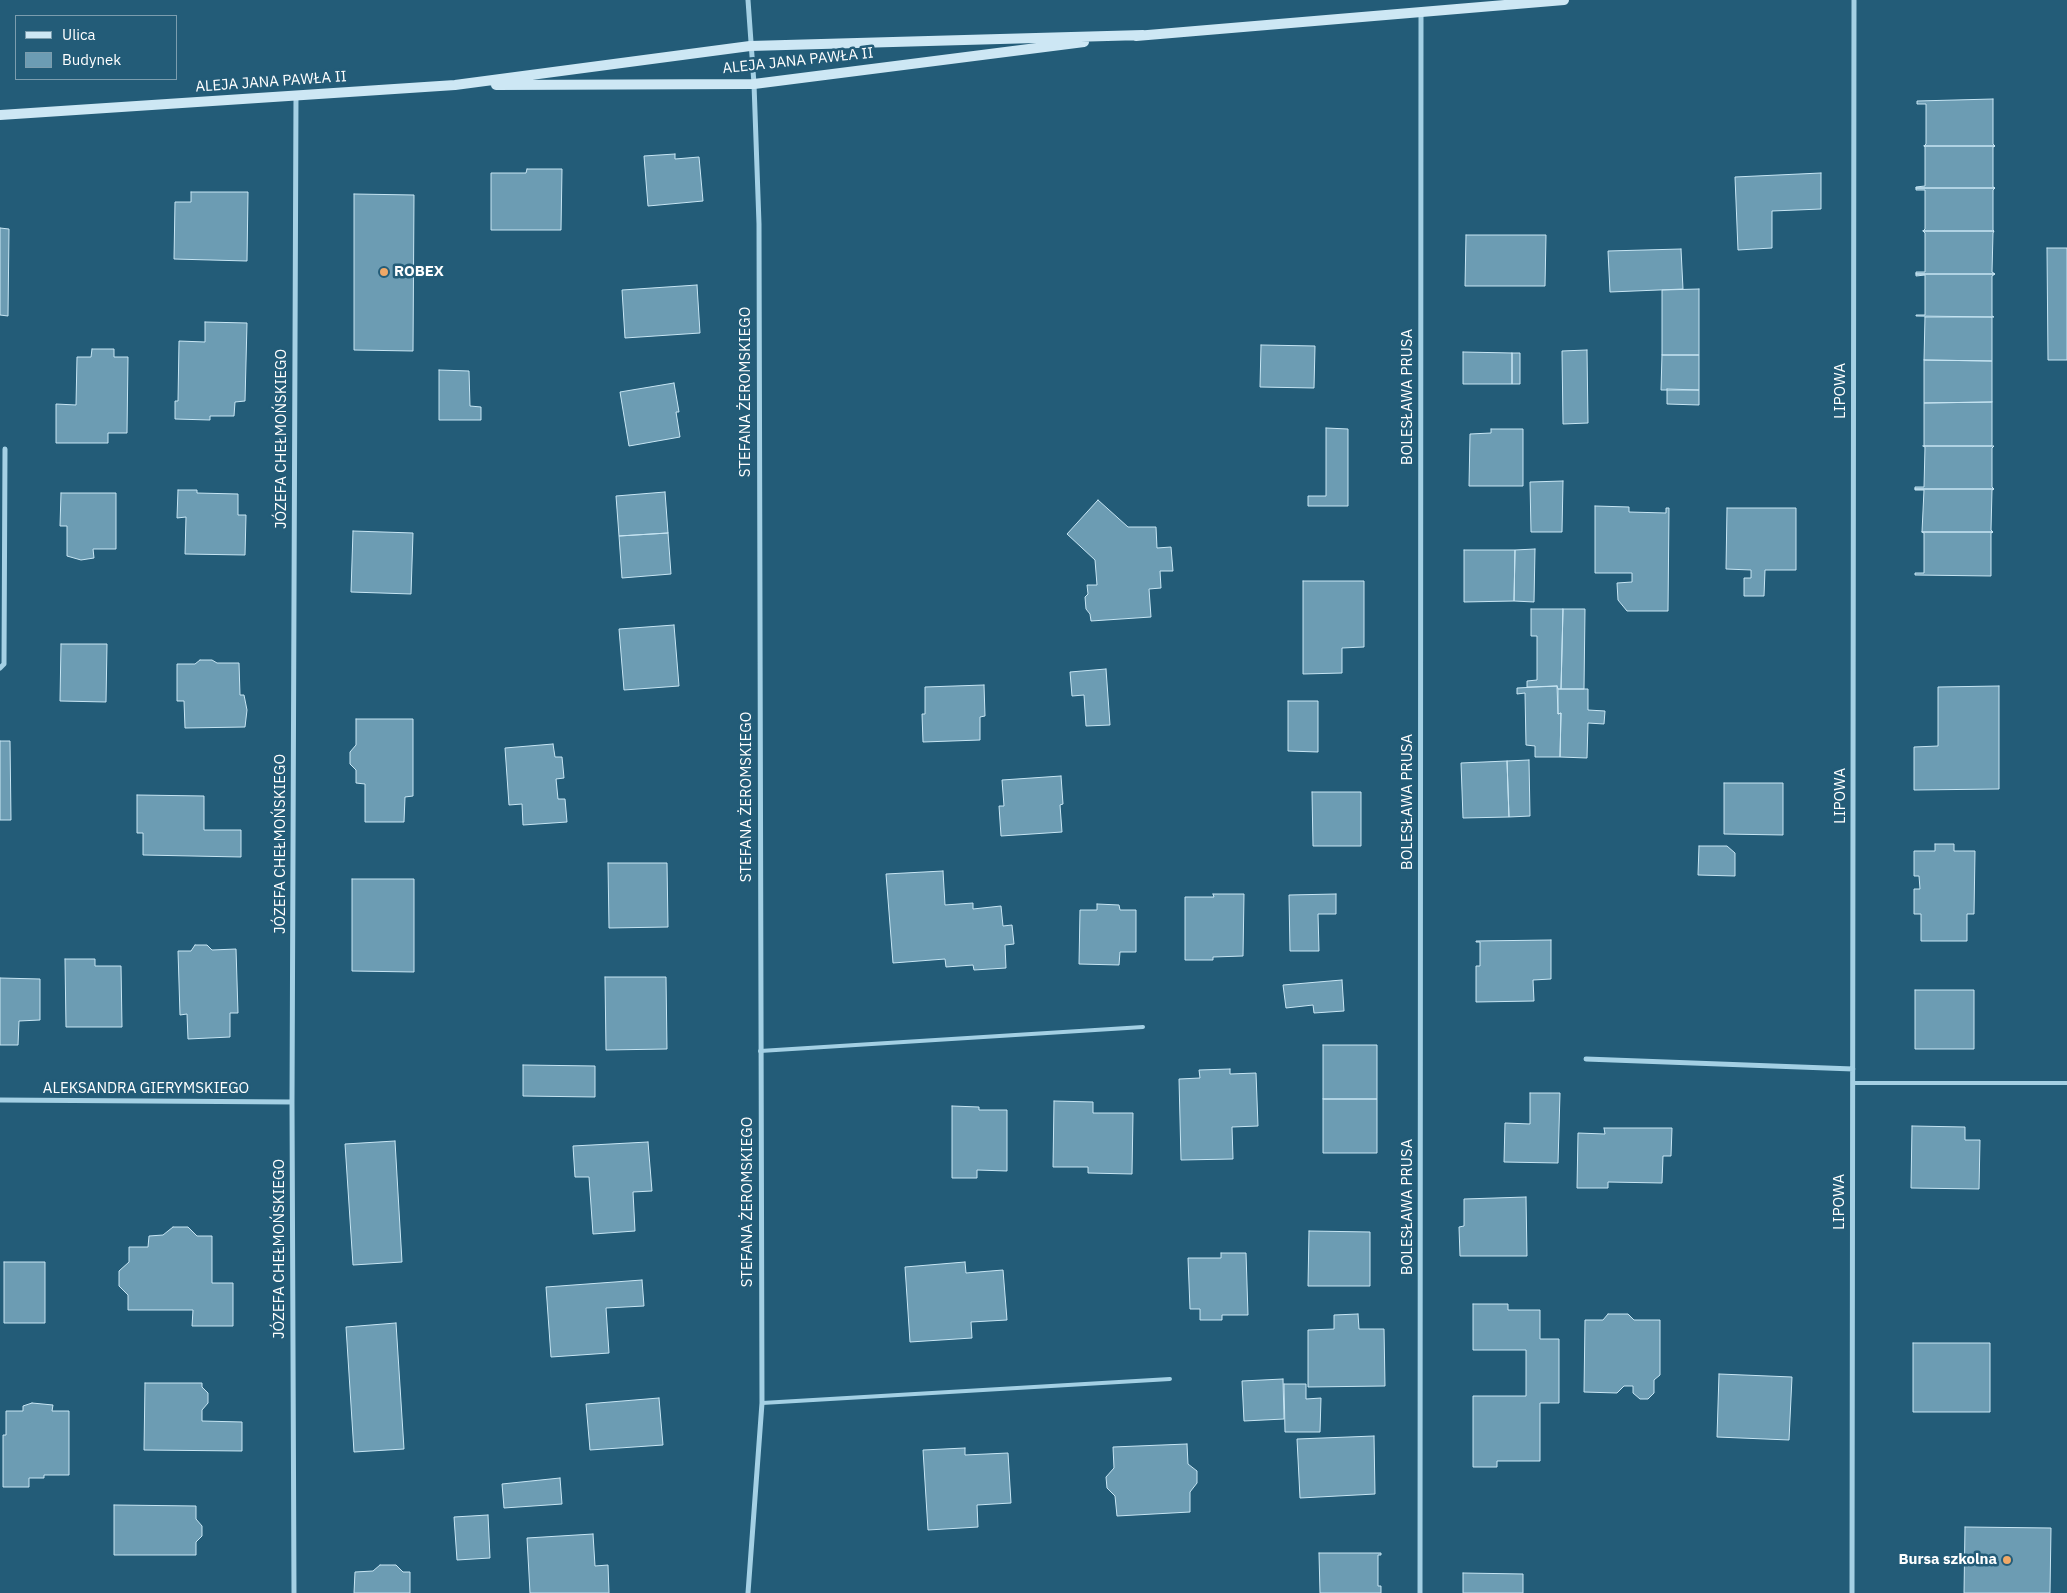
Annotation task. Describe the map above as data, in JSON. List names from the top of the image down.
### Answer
{
  "streets": {
    "street": [
      "ALEJA JANA PAWŁA II",
      "LIPOWA",
      "STEFANA ŻEROMSKIEGO",
      "BOLESŁAWA PRUSA",
      "JÓZEFA CHEŁMOŃSKIEGO",
      "ALEKSANDRA GIERYMSKIEGO"
    ]
  },
  "crossings": [
    ["ALEJA JANA PAWŁA II", "STEFANA ŻEROMSKIEGO"],
    ["ALEJA JANA PAWŁA II", "BOLESŁAWA PRUSA"],
    ["ALEJA JANA PAWŁA II", "JÓZEFA CHEŁMOŃSKIEGO"],
    ["JÓZEFA CHEŁMOŃSKIEGO", "ALEKSANDRA GIERYMSKIEGO"]
  ],
  "places": ["ROBEX", "Bursa szkolna"],
  "legend": ["Ulica", "Budynek"]
}
